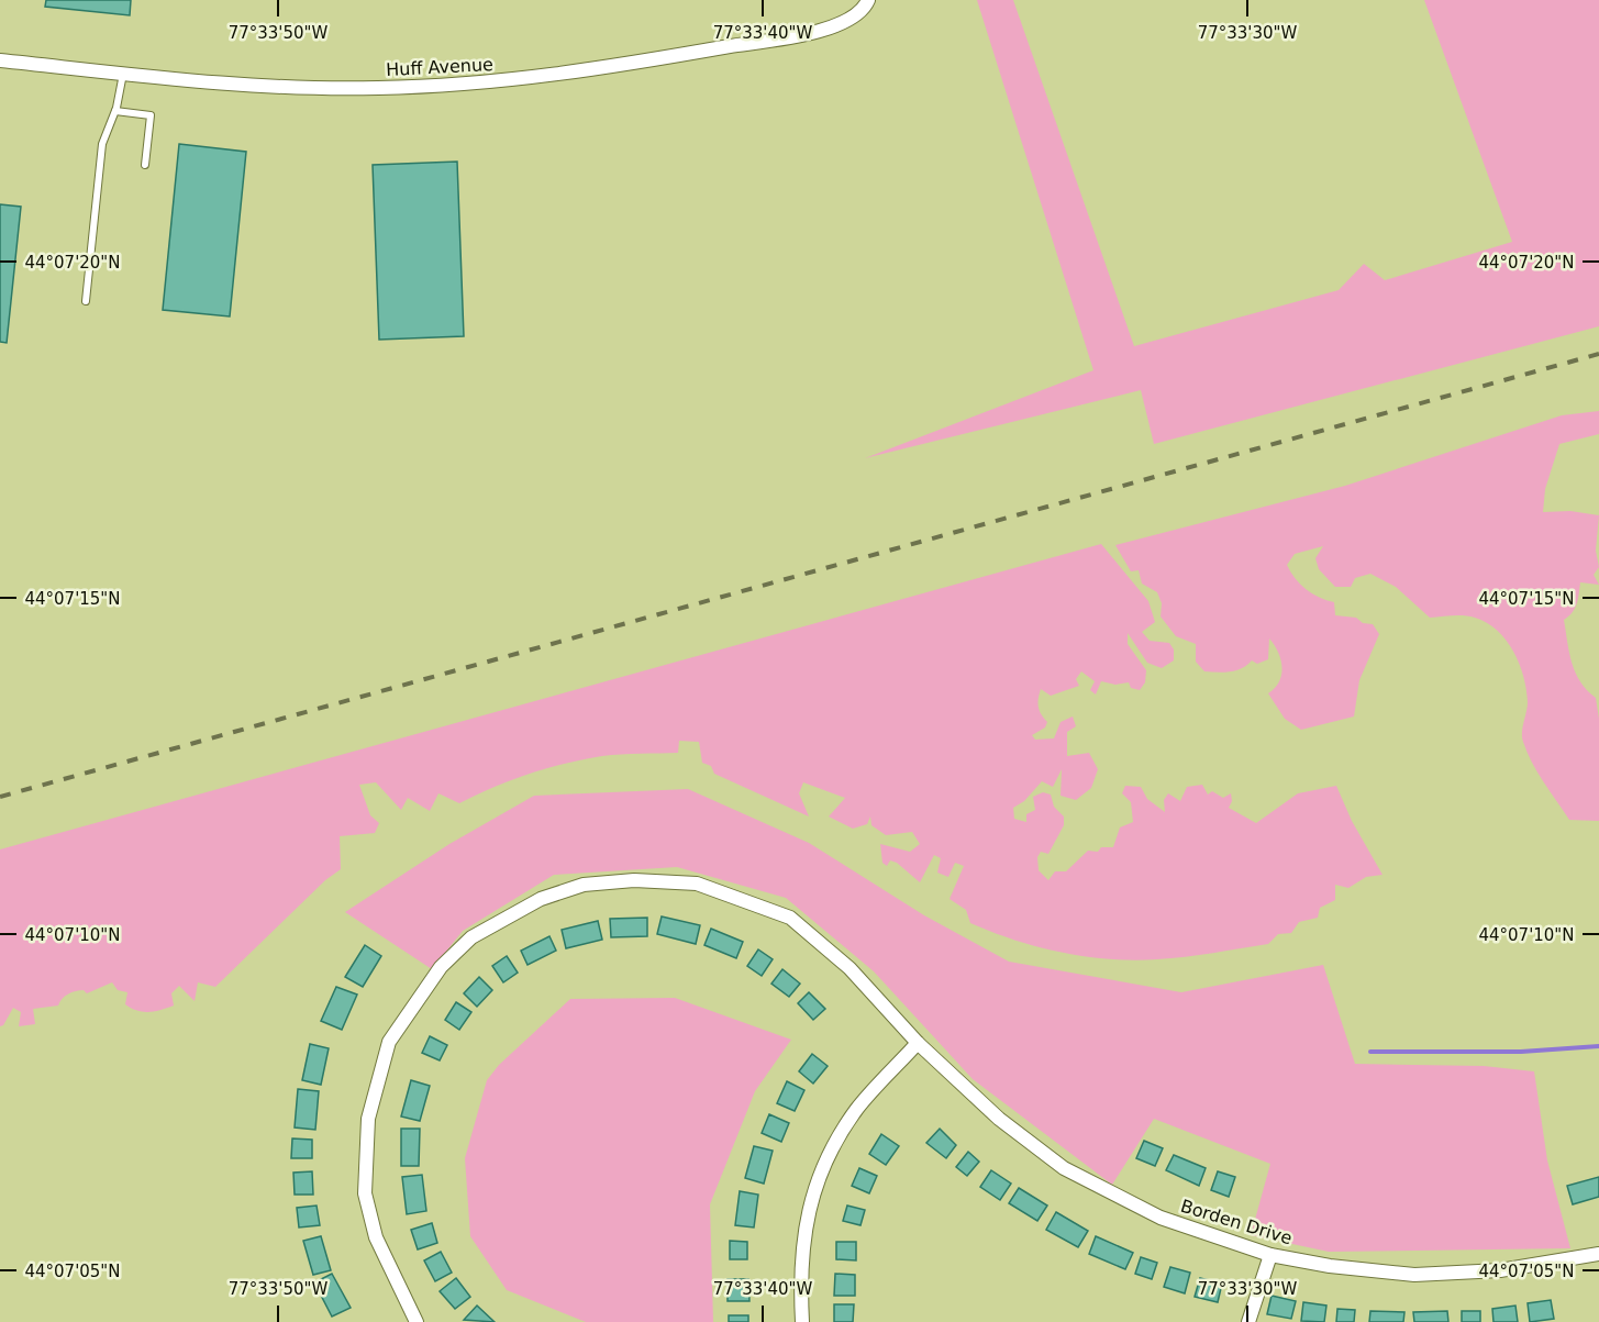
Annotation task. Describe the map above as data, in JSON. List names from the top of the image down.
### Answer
{
  "streets": {
    "street": ["Huff Avenue", "Borden Drive"]
  },
  "coordinates": [
    "77°33'50\"W",
    "77°33'40\"W",
    "77°33'30\"W",
    "44°07'20\"N",
    "44°07'15\"N",
    "44°07'10\"N",
    "44°07'05\"N"
  ]
}
